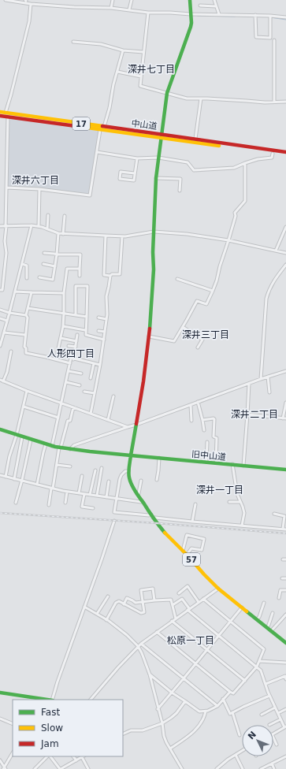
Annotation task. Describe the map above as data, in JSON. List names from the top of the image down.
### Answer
{
  "streets": {
    "main road": [
      "17",
      "中山道",
      "旧中山道",
      "57"
    ]
  },
  "crossings": [
    ["旧中山道", "57"]
  ],
  "districts": [
    "深井七丁目",
    "深井六丁目",
    "深井三丁目",
    "人形四丁目",
    "深井二丁目",
    "深井一丁目",
    "松原一丁目"
  ],
  "legend": ["Fast", "Slow", "Jam"],
  "north": "top left"
}
